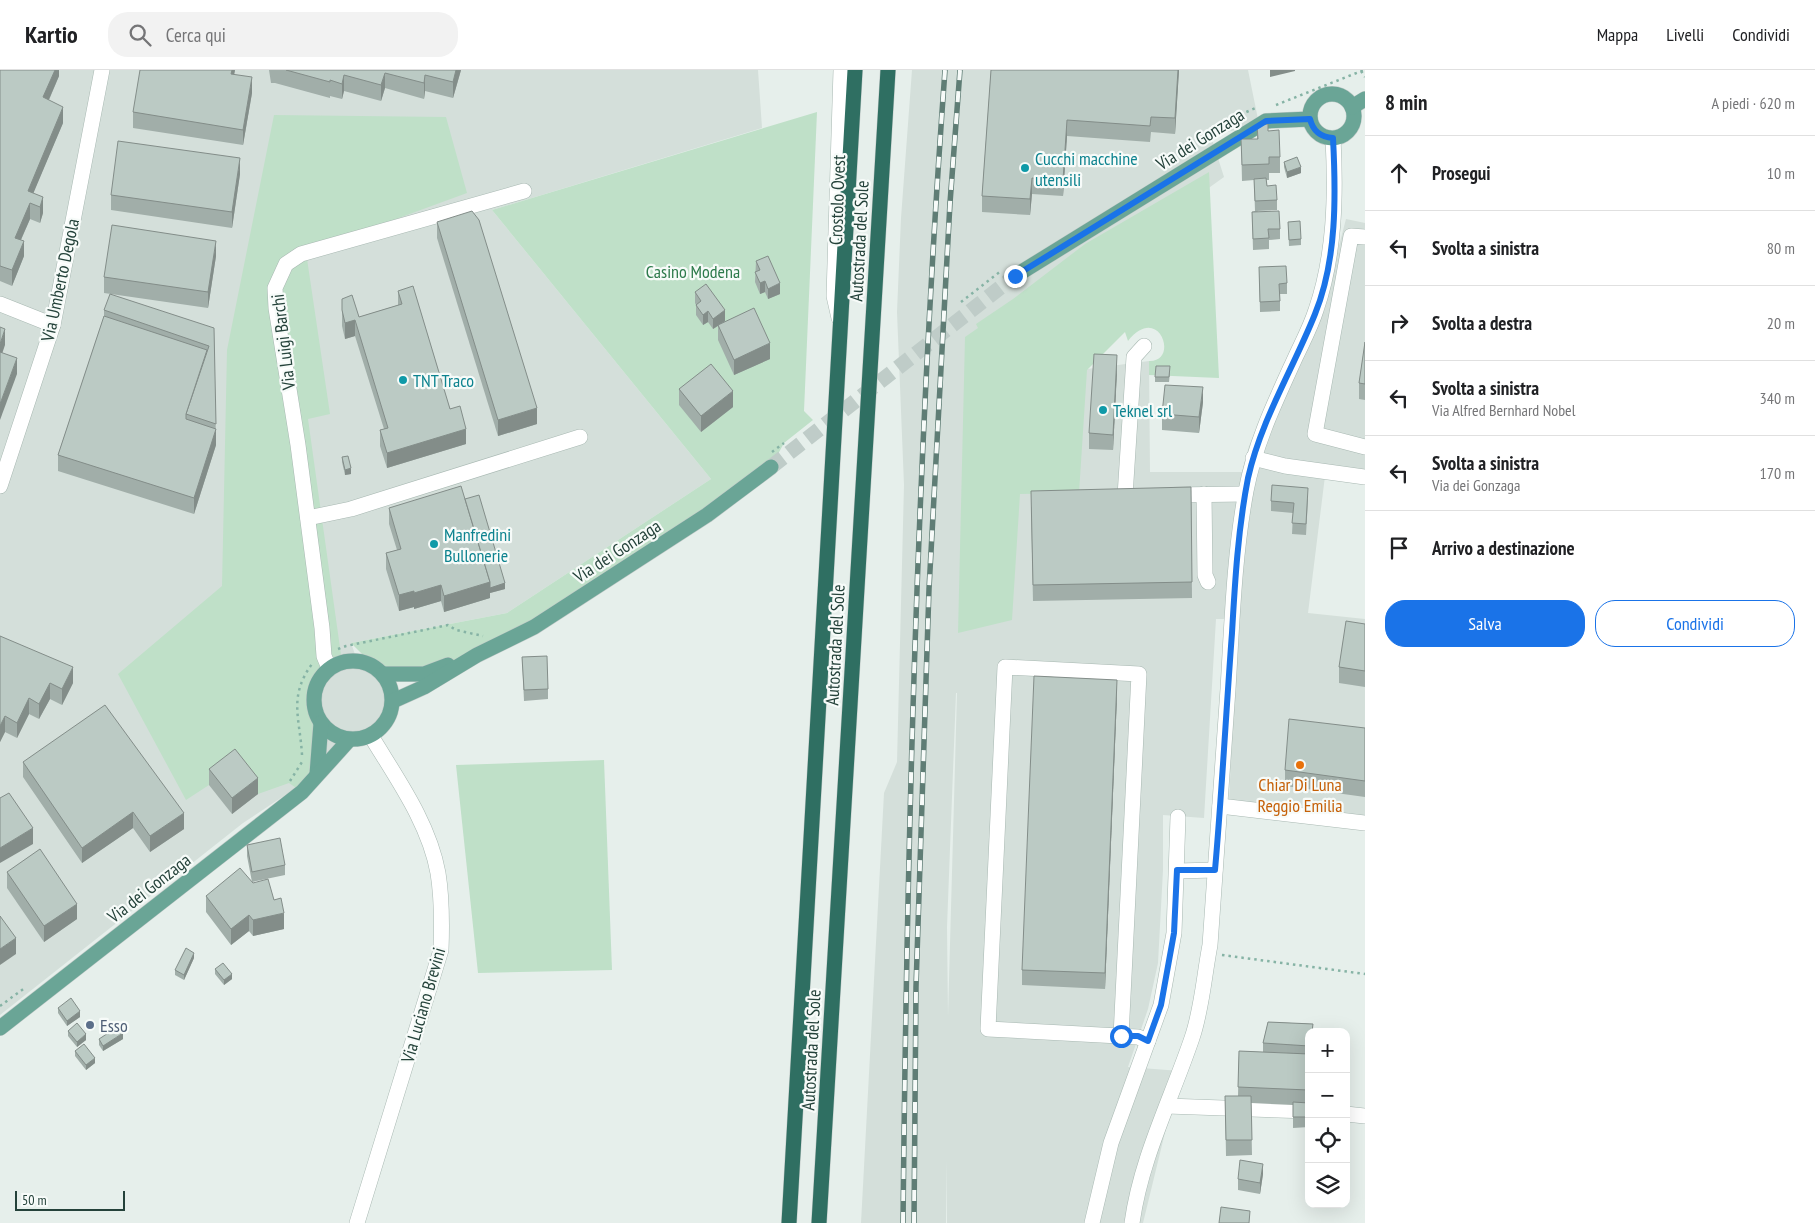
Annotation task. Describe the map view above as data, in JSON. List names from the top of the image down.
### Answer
{
  "streets": {
    "highway": ["Autostrada del Sole"],
    "main road": ["Via dei Gonzaga"],
    "street": [
      "Crostolo Ovest",
      "Via Umberto Degola",
      "Via Luigi Barchi",
      "Via Luciano Brevini"
    ]
  },
  "crossings": [
    ["Via dei Gonzaga", "Via Luigi Barchi"],
    ["Via dei Gonzaga", "Via Luciano Brevini"],
    ["Crostolo Ovest", "Autostrada del Sole"],
    ["Via Luigi Barchi", "Via Luciano Brevini"]
  ],
  "parks": ["Casino Modena"],
  "places": [
    "Cucchi macchine utensili",
    "TNT Traco",
    "Teknel srl",
    "Manfredini Bullonerie",
    "Chiar Di Luna Reggio Emilia",
    "Esso"
  ],
  "scale_bar": "50 m",
  "page": {
    "header": "Kartio",
    "search": "Cerca qui",
    "nav": ["Mappa", "Livelli", "Condividi"],
    "heading": ["8 min", "A piedi · 620 m"],
    "list": [
      ["Prosegui", "10 m"],
      ["Svolta a sinistra", "80 m"],
      ["Svolta a destra", "20 m"],
      ["Svolta a sinistra", "Via Alfred Bernhard Nobel", "340 m"],
      ["Svolta a sinistra", "Via dei Gonzaga", "170 m"],
      "Arrivo a destinazione"
    ],
    "buttons": ["Salva", "Condividi"],
    "map_buttons": ["+", "−"],
    "scale": "50 m"
  }
}
